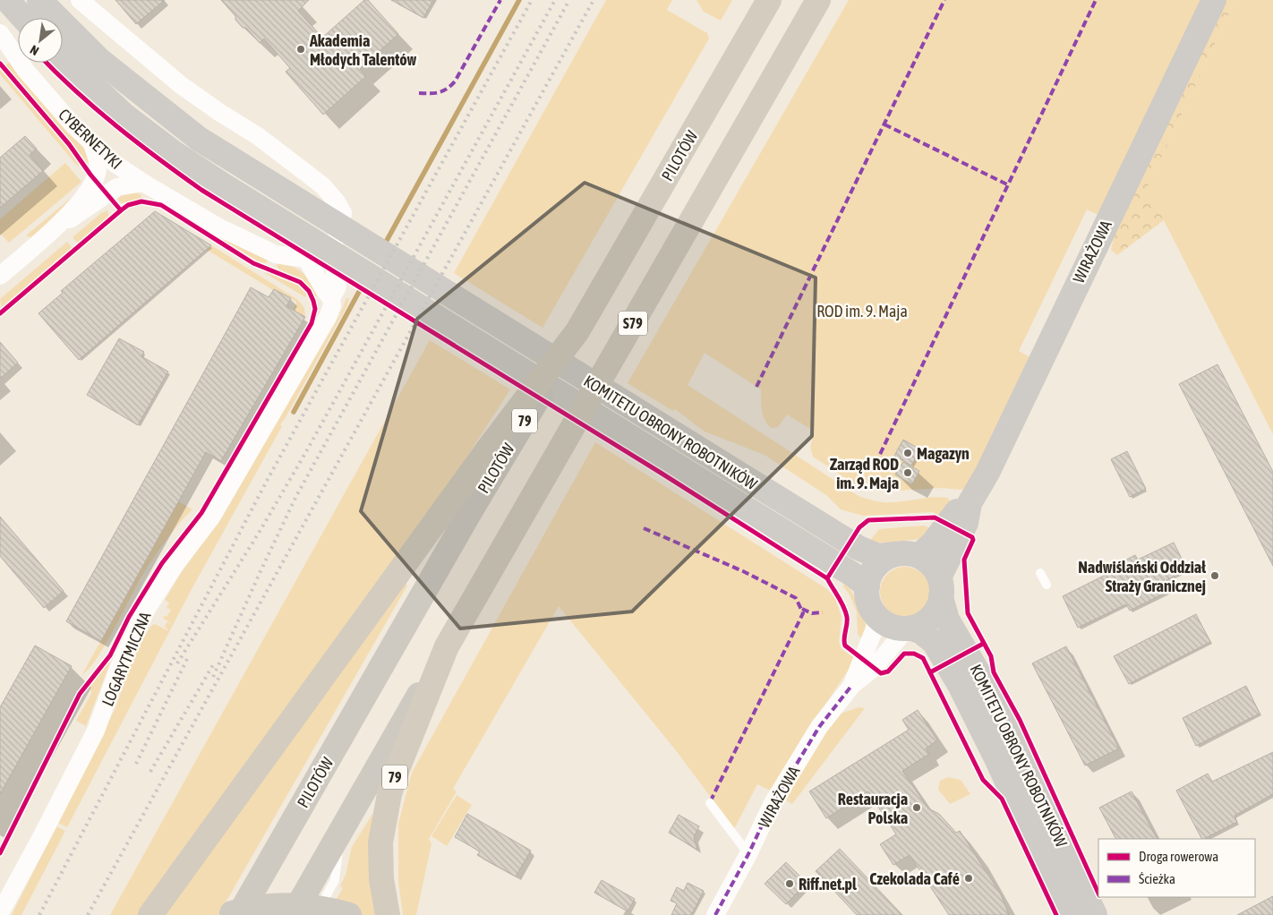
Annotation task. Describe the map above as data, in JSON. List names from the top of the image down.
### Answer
{
  "streets": {
    "highway": ["PILOTÓW", "S79", "79"],
    "street": [
      "CYBERNETYKI",
      "WIRAŻOWA",
      "KOMITETU OBRONY ROBOTNIKÓW",
      "LOGARYTMICZNA"
    ]
  },
  "crossings": [
    ["WIRAŻOWA", "KOMITETU OBRONY ROBOTNIKÓW"],
    ["S79", "79"]
  ],
  "parks": ["ROD im. 9. Maja"],
  "places": [
    "Akademia Młodych Talentów",
    "Magazyn",
    "Zarząd ROD im. 9. Maja",
    "Nadwiślański Oddział Straży Granicznej",
    "Restauracja Polska",
    "Czekolada Café",
    "Riff.net.pl"
  ],
  "legend": ["Droga rowerowa", "Ścieżka"],
  "north": "bottom left"
}
